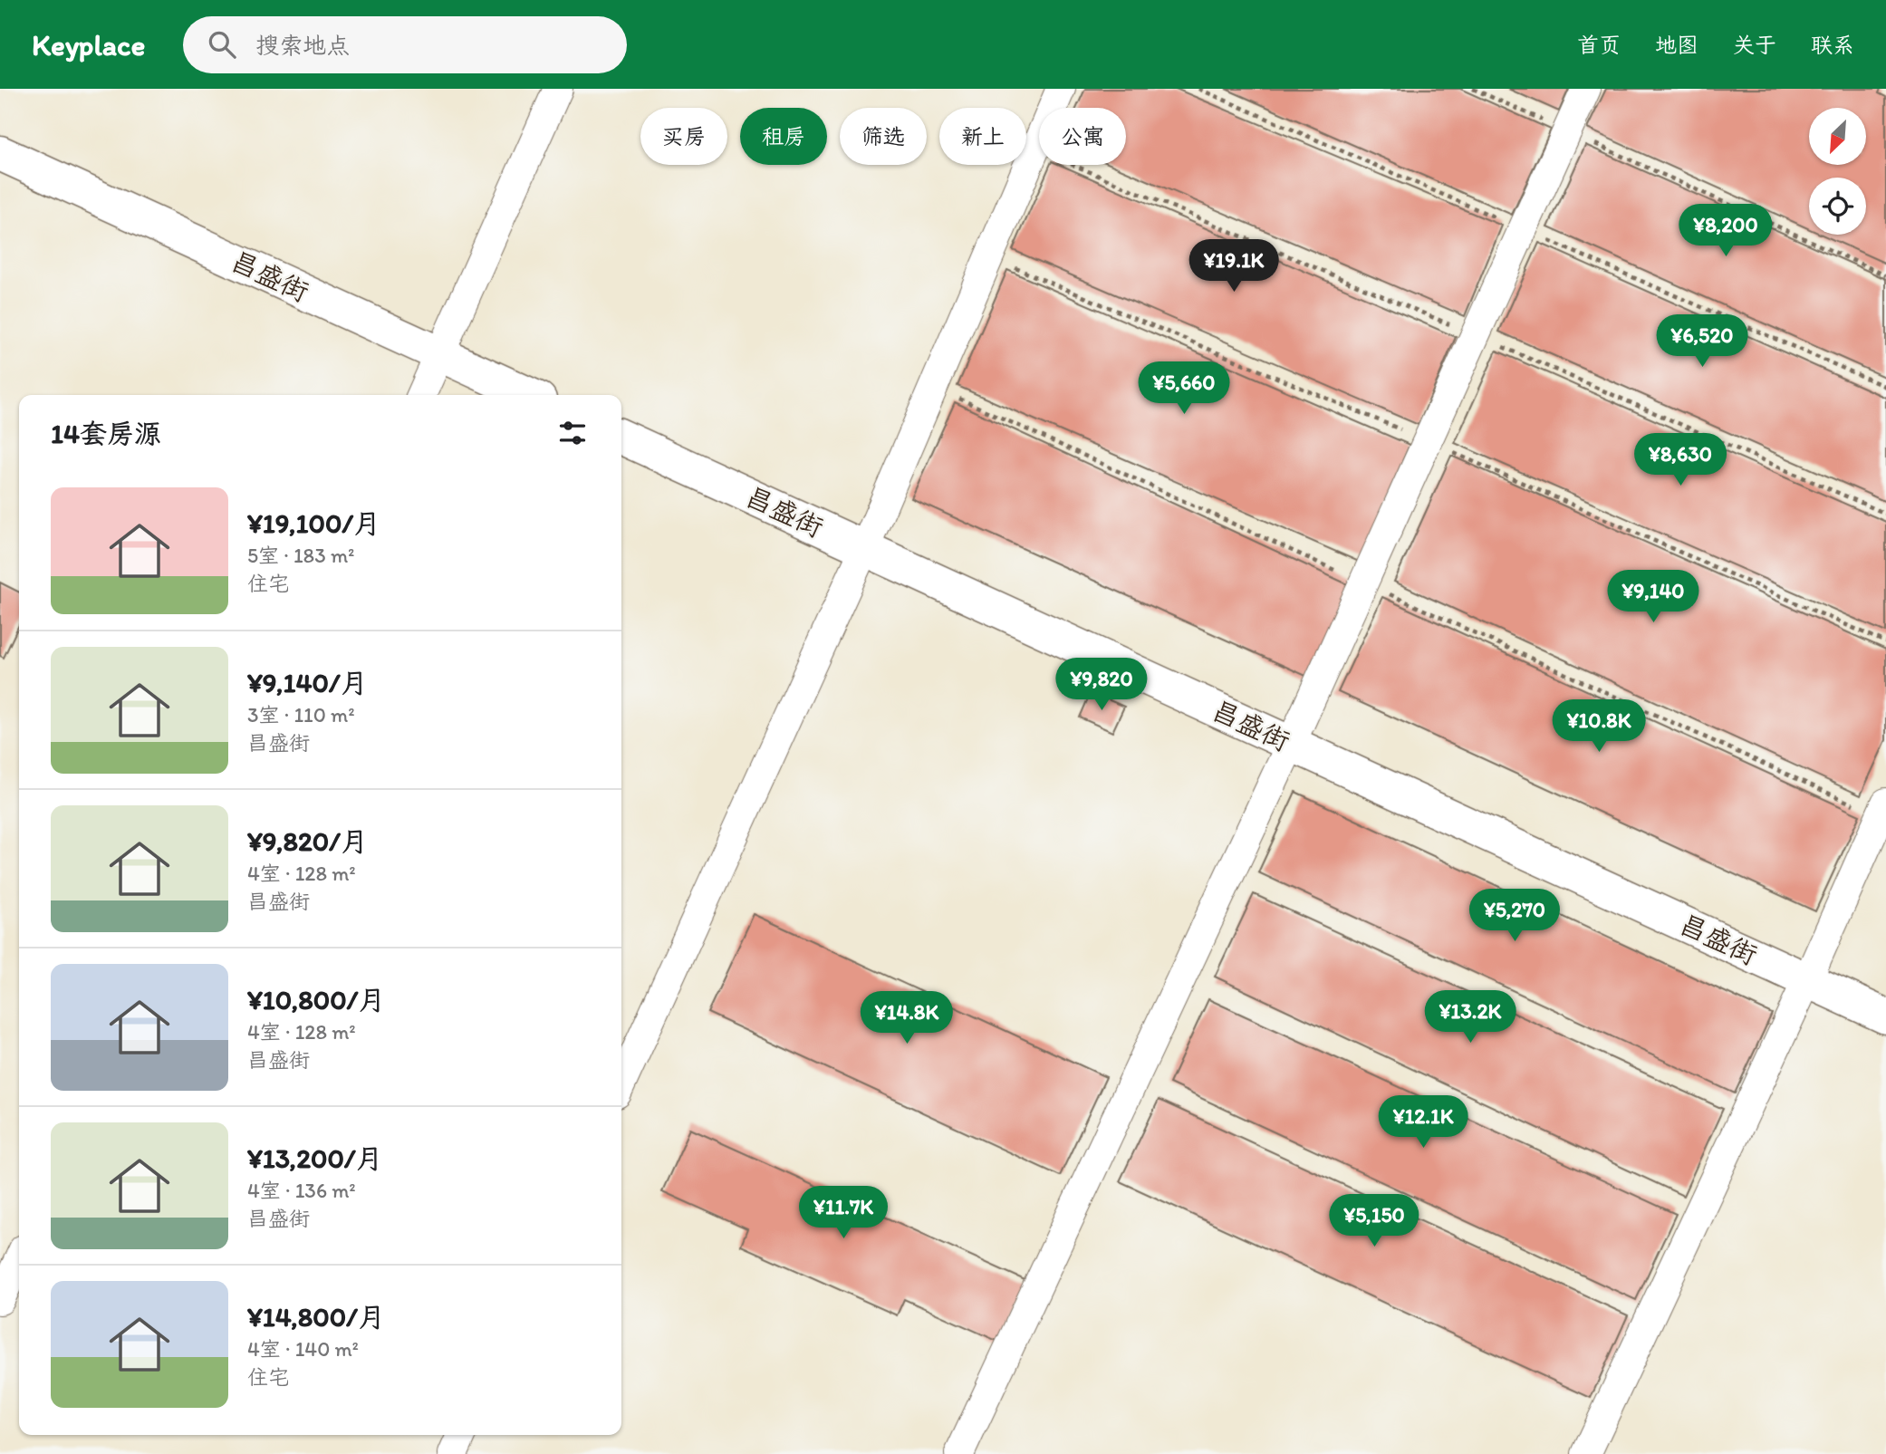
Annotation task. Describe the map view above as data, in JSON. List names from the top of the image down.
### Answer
{
  "streets": {
    "street": ["昌盛街"]
  },
  "north": "bottom left",
  "page": {
    "header": "Keyplace",
    "search": "搜索地点",
    "nav": [
      "首页",
      "地图",
      "关于",
      "联系"
    ],
    "chip": [
      "买房",
      "租房",
      "筛选",
      "新上",
      "公寓"
    ],
    "price": [
      "¥8,200",
      "¥19.1K",
      "¥6,520",
      "¥5,660",
      "¥8,630",
      "¥9,140",
      "¥9,820",
      "¥10.8K",
      "¥5,270",
      "¥13.2K",
      "¥14.8K",
      "¥12.1K",
      "¥11.7K",
      "¥5,150"
    ],
    "heading": "14套房源",
    "list": [
      {
        "name": "¥19,100/月",
        "note": "5室 · 183 m² · 住宅"
      },
      {
        "name": "¥9,140/月",
        "note": "3室 · 110 m² · 昌盛街"
      },
      {
        "name": "¥9,820/月",
        "note": "4室 · 128 m² · 昌盛街"
      },
      {
        "name": "¥10,800/月",
        "note": "4室 · 128 m² · 昌盛街"
      },
      {
        "name": "¥13,200/月",
        "note": "4室 · 136 m² · 昌盛街"
      },
      {
        "name": "¥14,800/月",
        "note": "4室 · 140 m² · 住宅"
      }
    ]
  }
}
